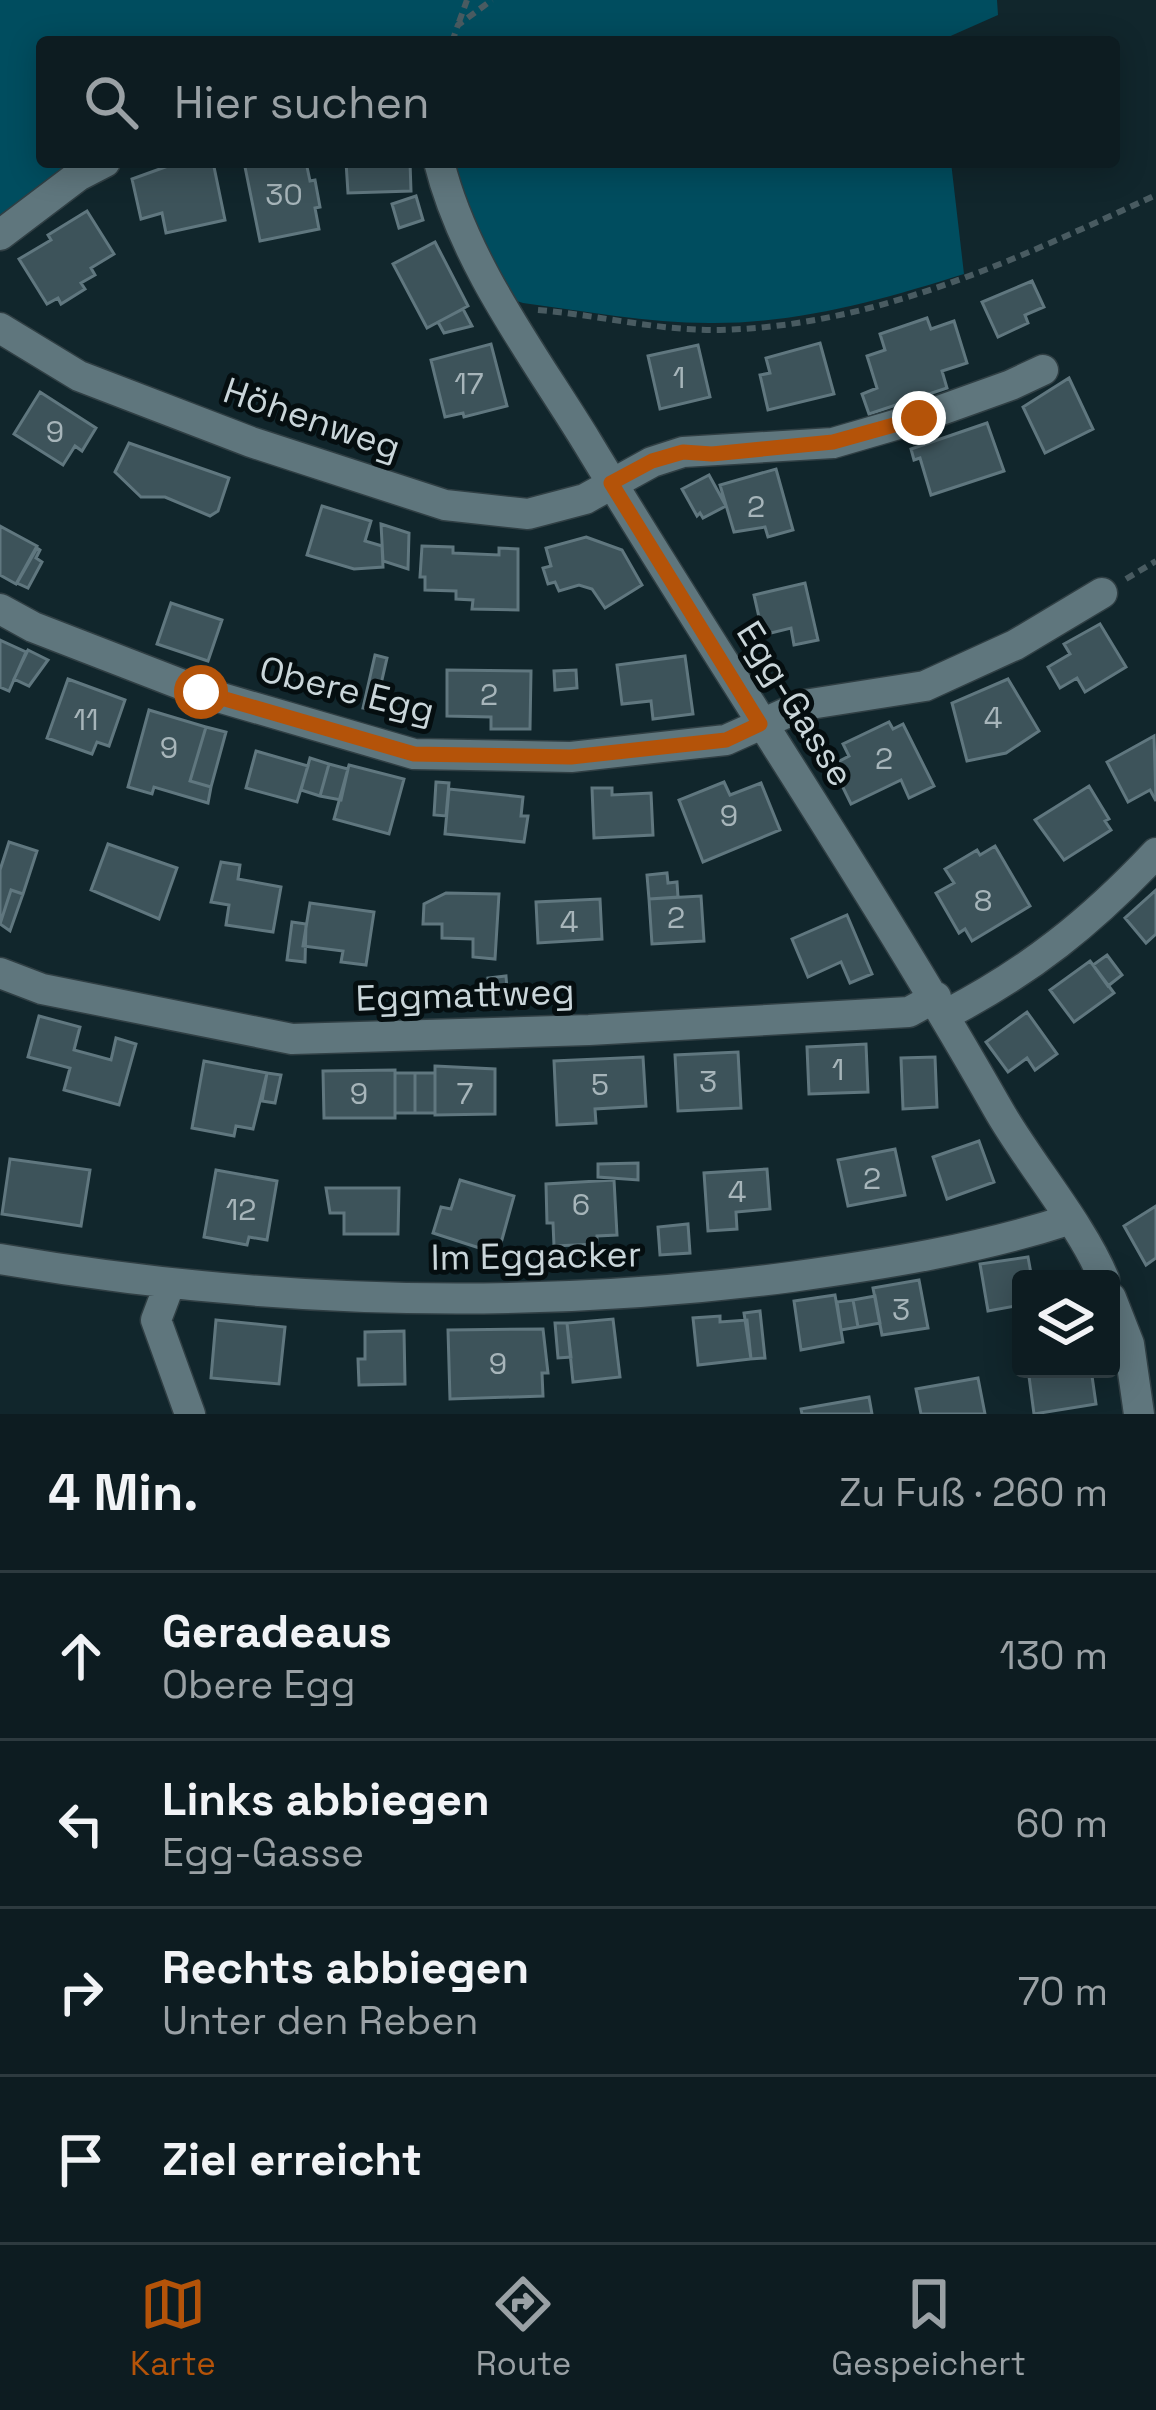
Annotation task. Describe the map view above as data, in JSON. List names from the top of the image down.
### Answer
{
  "streets": {
    "street": [
      "Höhenweg",
      "Obere Egg",
      "Egg-Gasse",
      "Eggmattweg",
      "Im Eggacker"
    ]
  },
  "crossings": [
    ["Höhenweg", "Egg-Gasse"],
    ["Obere Egg", "Egg-Gasse"],
    ["Egg-Gasse", "Eggmattweg"],
    ["Egg-Gasse", "Im Eggacker"]
  ],
  "house_numbers": [
    "30",
    "1",
    "17",
    "9",
    "2",
    "2",
    "4",
    "11",
    "9",
    "2",
    "9",
    "8",
    "2",
    "4",
    "1",
    "3",
    "5",
    "9",
    "7",
    "2",
    "4",
    "6",
    "12",
    "3",
    "9"
  ],
  "page": {
    "search": "Hier suchen",
    "heading": ["4 Min.", "Zu Fuß · 260 m"],
    "list": [
      ["Geradeaus", "Obere Egg", "130 m"],
      ["Links abbiegen", "Egg-Gasse", "60 m"],
      ["Rechts abbiegen", "Unter den Reben", "70 m"],
      "Ziel erreicht"
    ],
    "nav": ["Karte", "Route", "Gespeichert"]
  }
}
